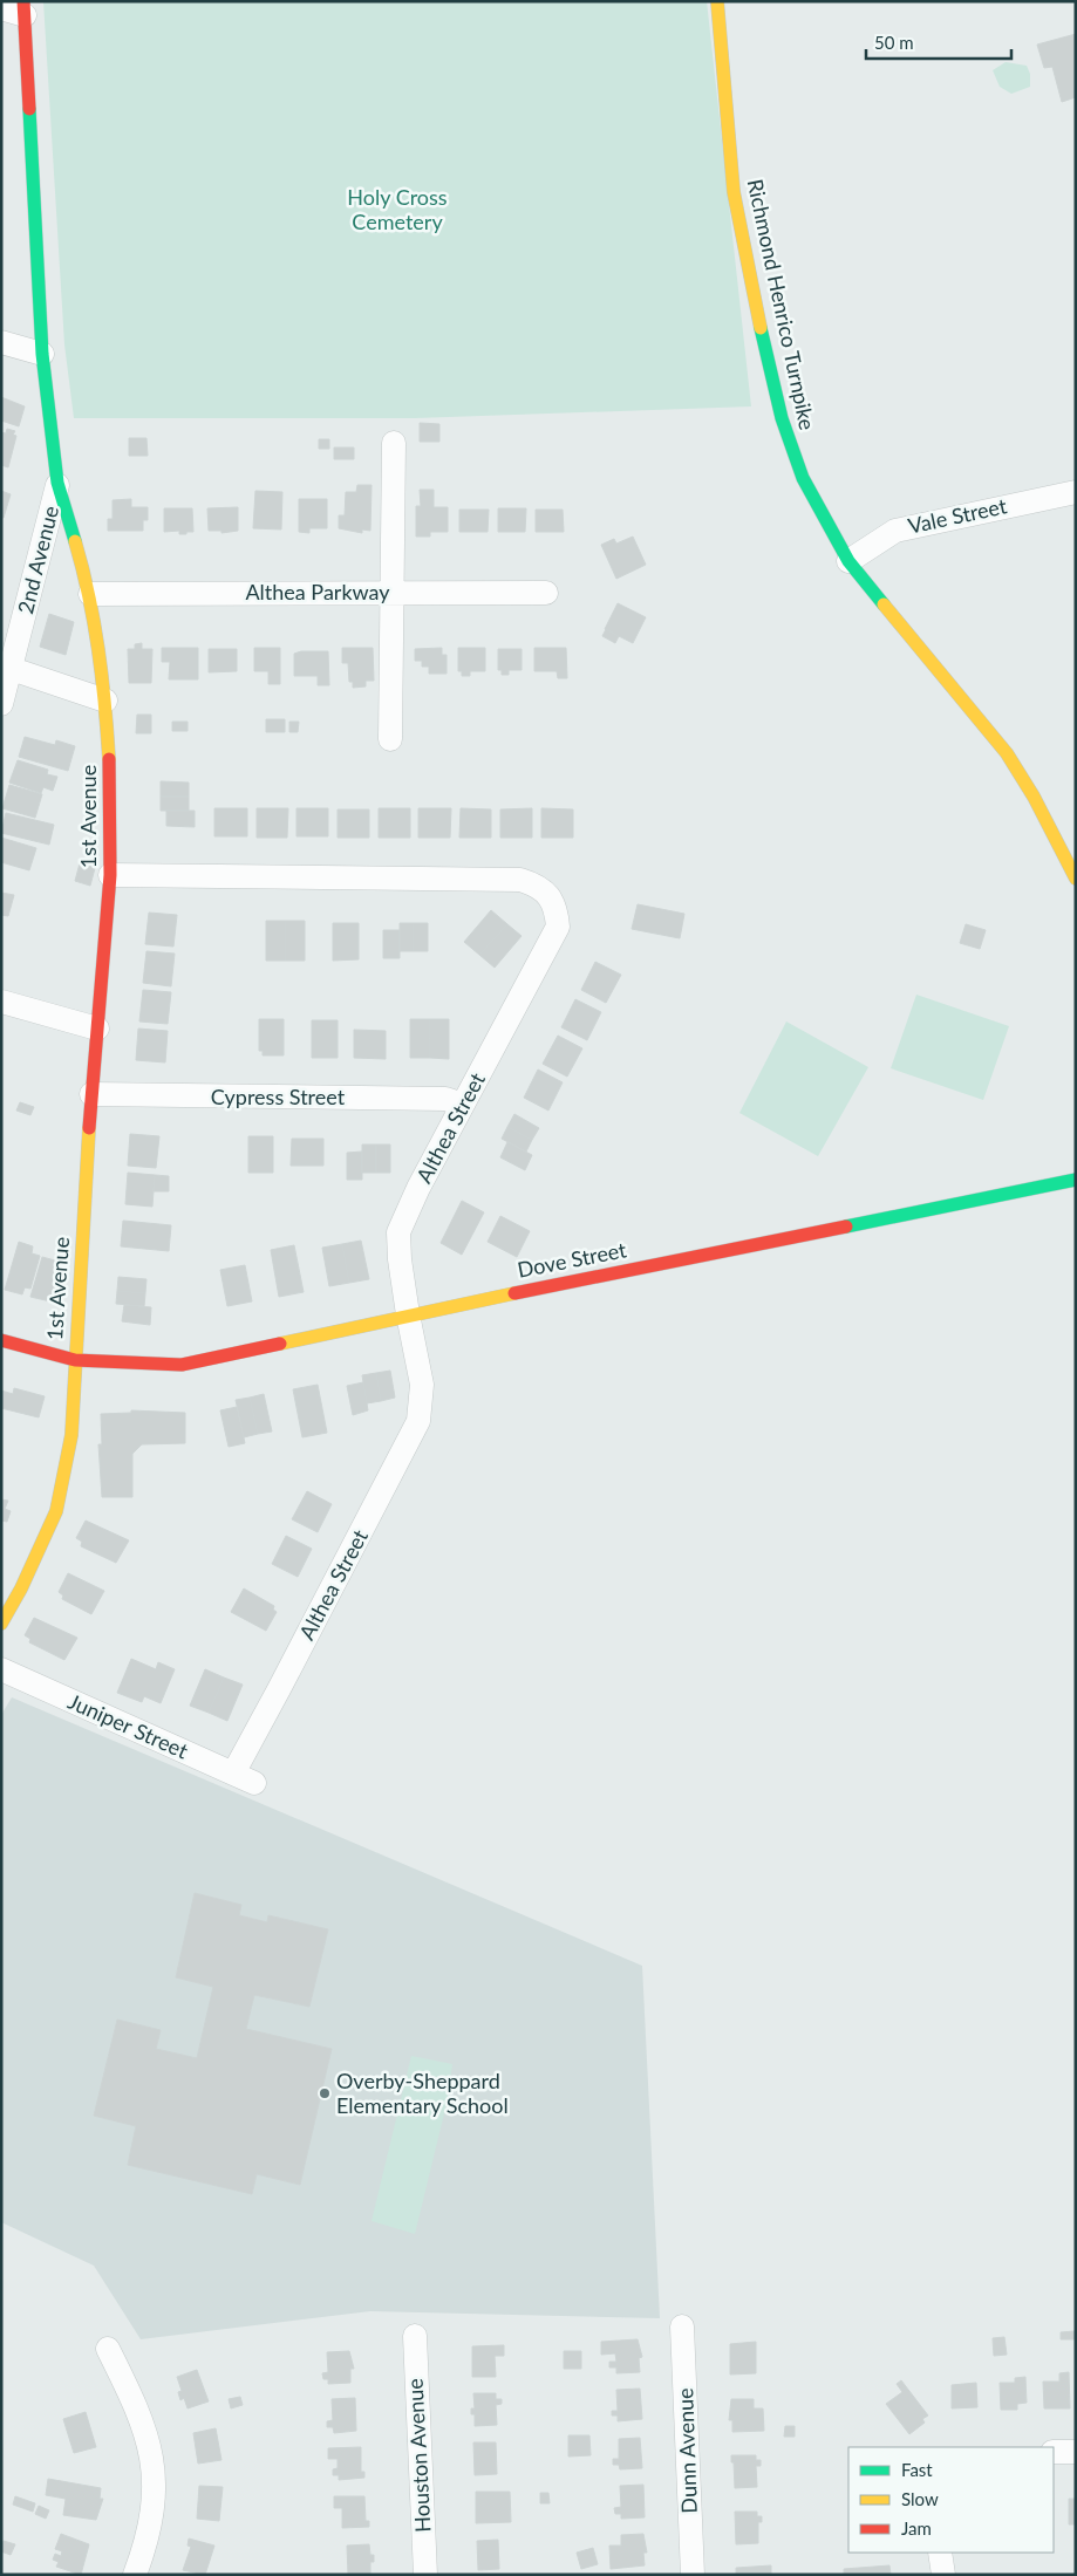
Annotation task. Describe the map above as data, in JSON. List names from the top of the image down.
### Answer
{
  "streets": {
    "street": [
      "Richmond Henrico Turnpike",
      "Vale Street",
      "2nd Avenue",
      "Althea Parkway",
      "1st Avenue",
      "Cypress Street",
      "Althea Street",
      "Dove Street",
      "Juniper Street",
      "Dunn Avenue",
      "Houston Avenue"
    ]
  },
  "crossings": [
    ["Richmond Henrico Turnpike", "Vale Street"],
    ["2nd Avenue", "1st Avenue"],
    ["Althea Parkway", "1st Avenue"],
    ["1st Avenue", "Cypress Street"],
    ["1st Avenue", "Althea Street"],
    ["1st Avenue", "Dove Street"],
    ["Cypress Street", "Althea Street"],
    ["Althea Street", "Dove Street"],
    ["Althea Street", "Juniper Street"]
  ],
  "parks": ["Holy Cross Cemetery"],
  "places": ["Overby-Sheppard Elementary School"],
  "legend": ["Fast", "Slow", "Jam"],
  "scale_bar": "50 m"
}
